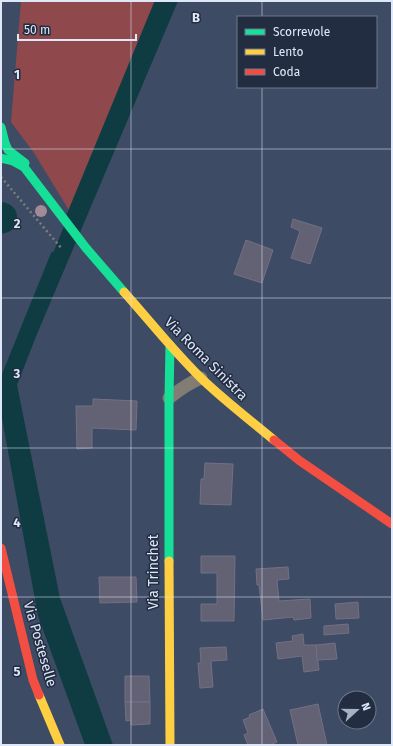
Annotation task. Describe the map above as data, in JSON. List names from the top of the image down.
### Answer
{
  "streets": {
    "main road": ["Via Roma Sinistra", "Via Trinchet", "Via Posteselle"]
  },
  "crossings": [
    ["Via Roma Sinistra", "Via Trinchet"]
  ],
  "legend": ["Scorrevole", "Lento", "Coda"],
  "scale_bar": "50 m",
  "north": "right",
  "grid": {
    "columns": ["B"],
    "rows": [
      "1",
      "2",
      "3",
      "4",
      "5"
    ]
  }
}
